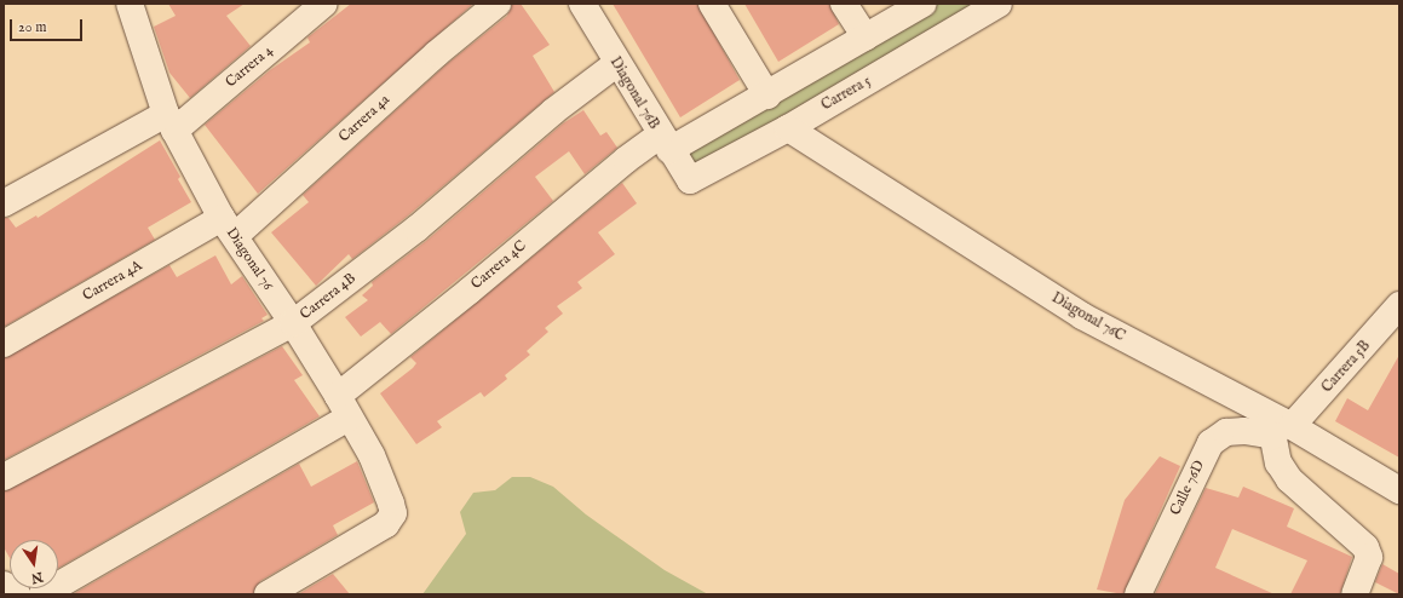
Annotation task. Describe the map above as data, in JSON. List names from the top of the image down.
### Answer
{
  "streets": {
    "street": [
      "Carrera 4",
      "Diagonal 76B",
      "Carrera 5",
      "Carrera 4a",
      "Diagonal 76",
      "Carrera 4C",
      "Carrera 4A",
      "Carrera 4B",
      "Diagonal 76C",
      "Carrera 5B",
      "Calle 76D"
    ]
  },
  "crossings": [
    ["Carrera 4", "Diagonal 76"],
    ["Diagonal 76B", "Carrera 5"],
    ["Diagonal 76B", "Carrera 4C"],
    ["Diagonal 76B", "Carrera 4B"],
    ["Carrera 5", "Diagonal 76C"],
    ["Carrera 4a", "Diagonal 76"],
    ["Carrera 4a", "Carrera 4A"],
    ["Diagonal 76", "Carrera 4C"],
    ["Diagonal 76", "Carrera 4A"],
    ["Diagonal 76", "Carrera 4B"],
    ["Diagonal 76C", "Carrera 5B"],
    ["Diagonal 76C", "Calle 76D"],
    ["Carrera 5B", "Calle 76D"]
  ],
  "scale_bar": "20 m",
  "north": "bottom"
}
